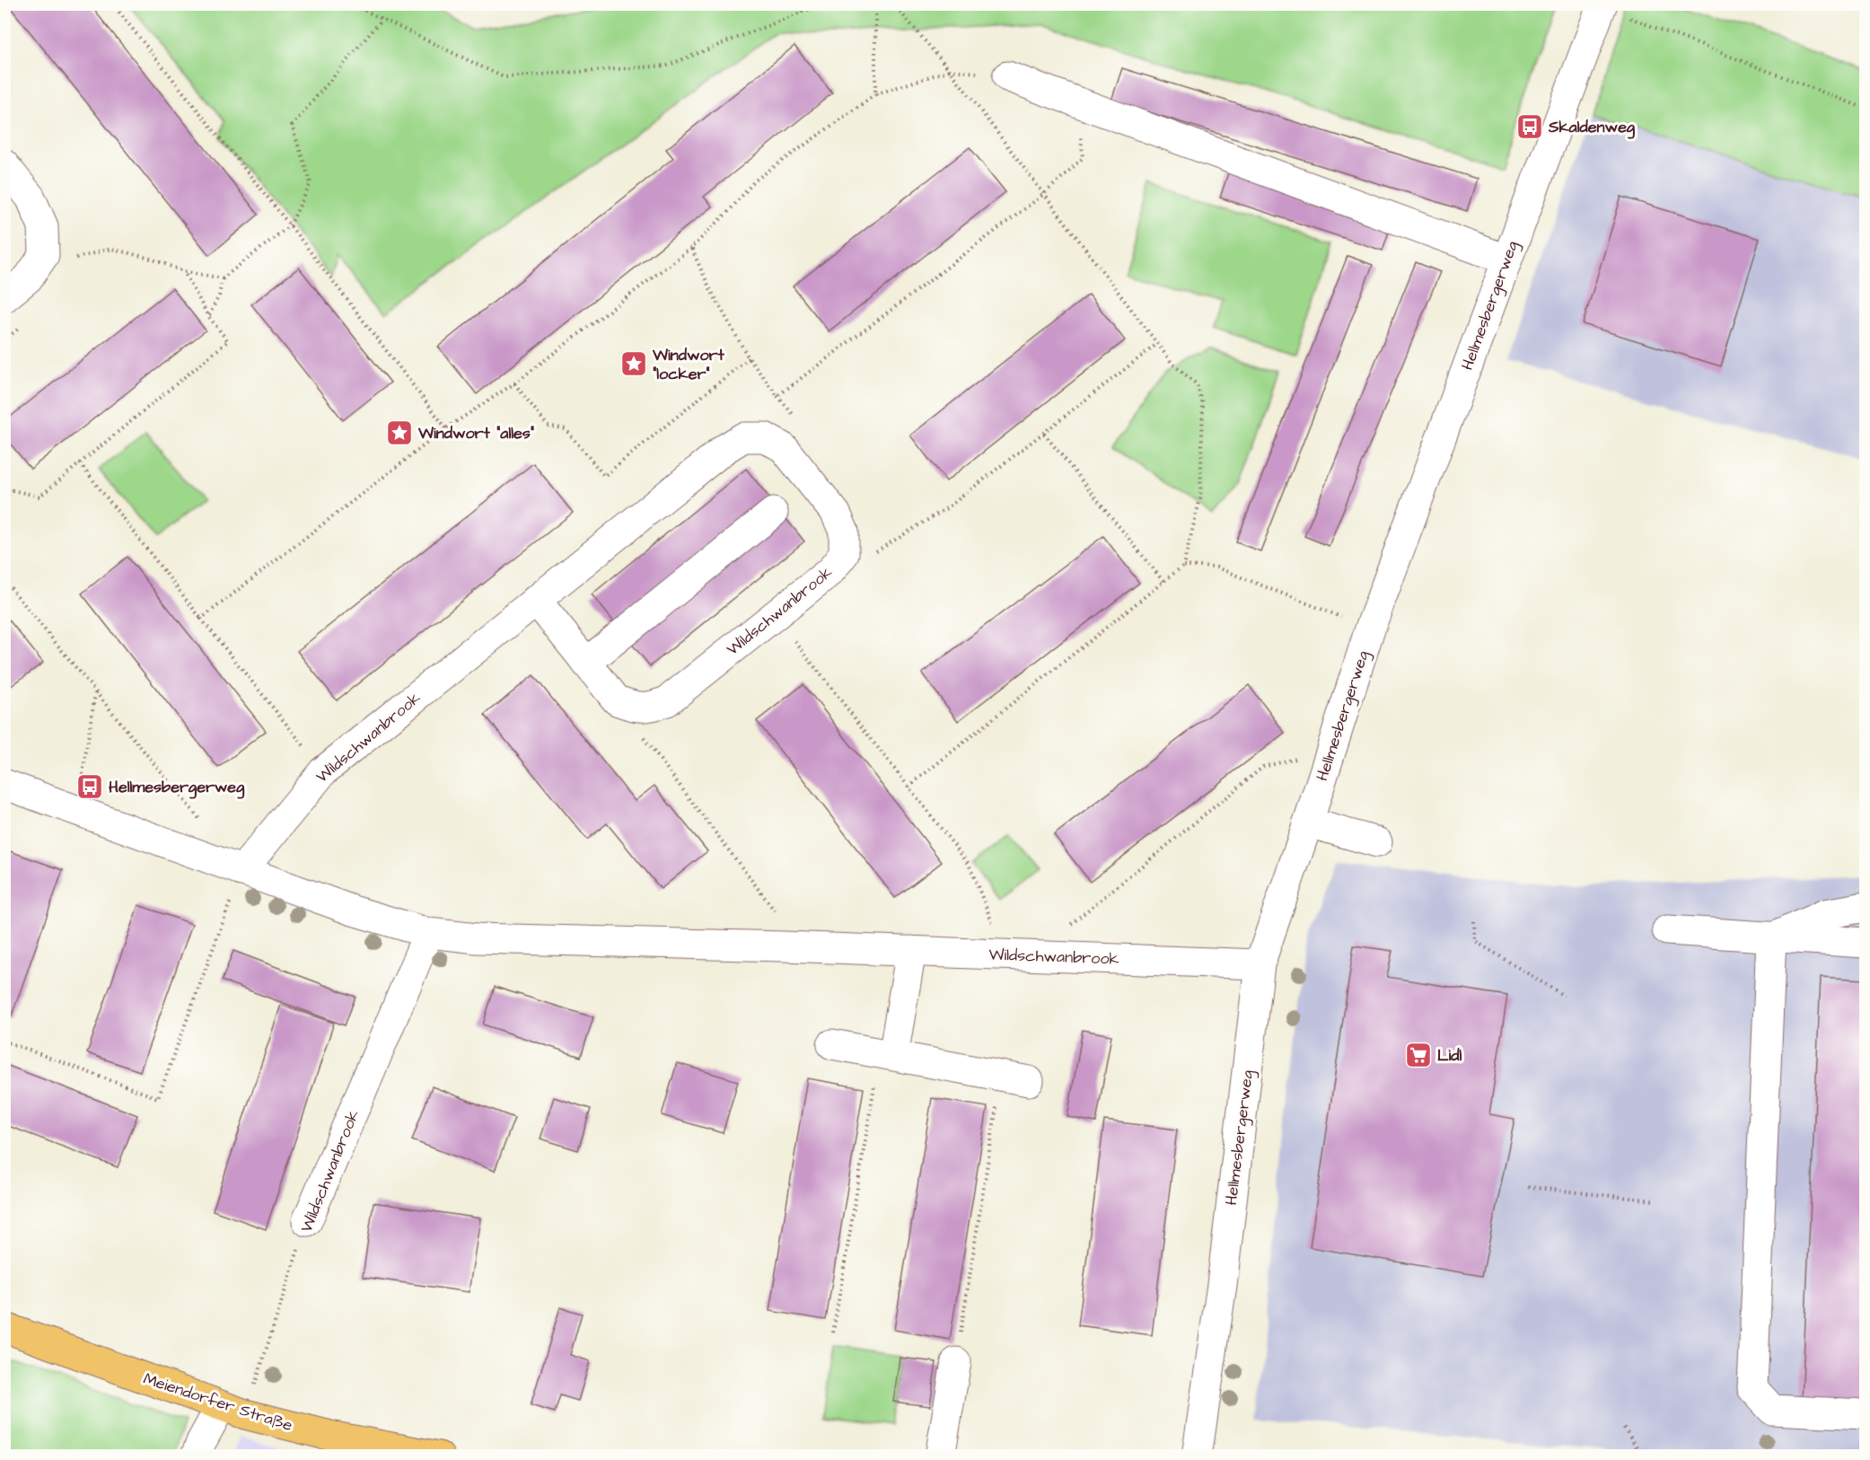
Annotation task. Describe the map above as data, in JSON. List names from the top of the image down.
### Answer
{
  "streets": {
    "main road": ["Meiendorfer Straße"],
    "street": ["Hellmesbergerweg", "Wildschwanbrook"]
  },
  "crossings": [
    ["Hellmesbergerweg", "Wildschwanbrook"],
    ["Wildschwanbrook", "Meiendorfer Straße"]
  ],
  "places": {
    "bus stop": ["Skaldenweg", "Hellmesbergerweg"],
    "place": ["Windwort \"locker\"", "Windwort \"alles\""],
    "supermarket": ["Lidl"]
  }
}
